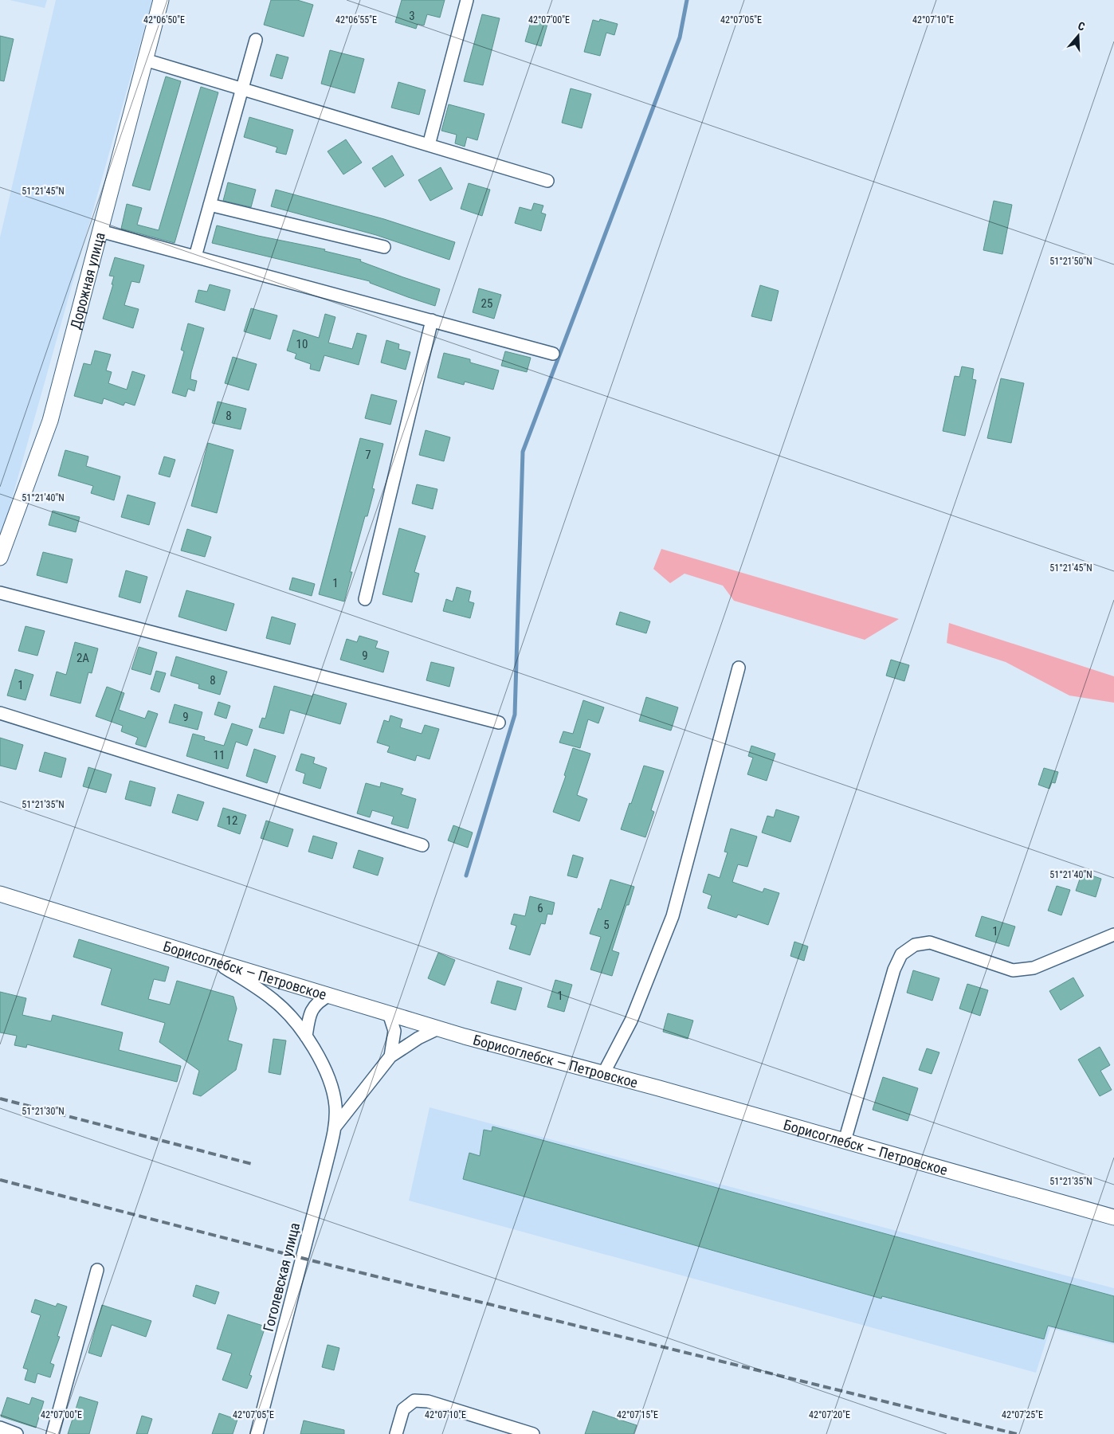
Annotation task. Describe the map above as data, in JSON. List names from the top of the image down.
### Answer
{
  "streets": {
    "street": ["Дорожная улица", "Борисоглебск — Петровское", "Гоголевская улица"]
  },
  "house_numbers": [
    "3",
    "25",
    "10",
    "8",
    "7",
    "1",
    "9",
    "2А",
    "8",
    "1",
    "9",
    "11",
    "12",
    "6",
    "5",
    "1",
    "1"
  ],
  "north": "top",
  "coordinates": [
    "42°06'55\"E",
    "42°07'00\"E",
    "42°07'05\"E",
    "42°07'10\"E",
    "42°06'50\"E",
    "51°21'45\"N",
    "51°21'50\"N",
    "51°21'40\"N",
    "51°21'35\"N",
    "51°21'30\"N",
    "42°07'15\"E",
    "42°07'20\"E",
    "42°07'25\"E"
  ]
}
